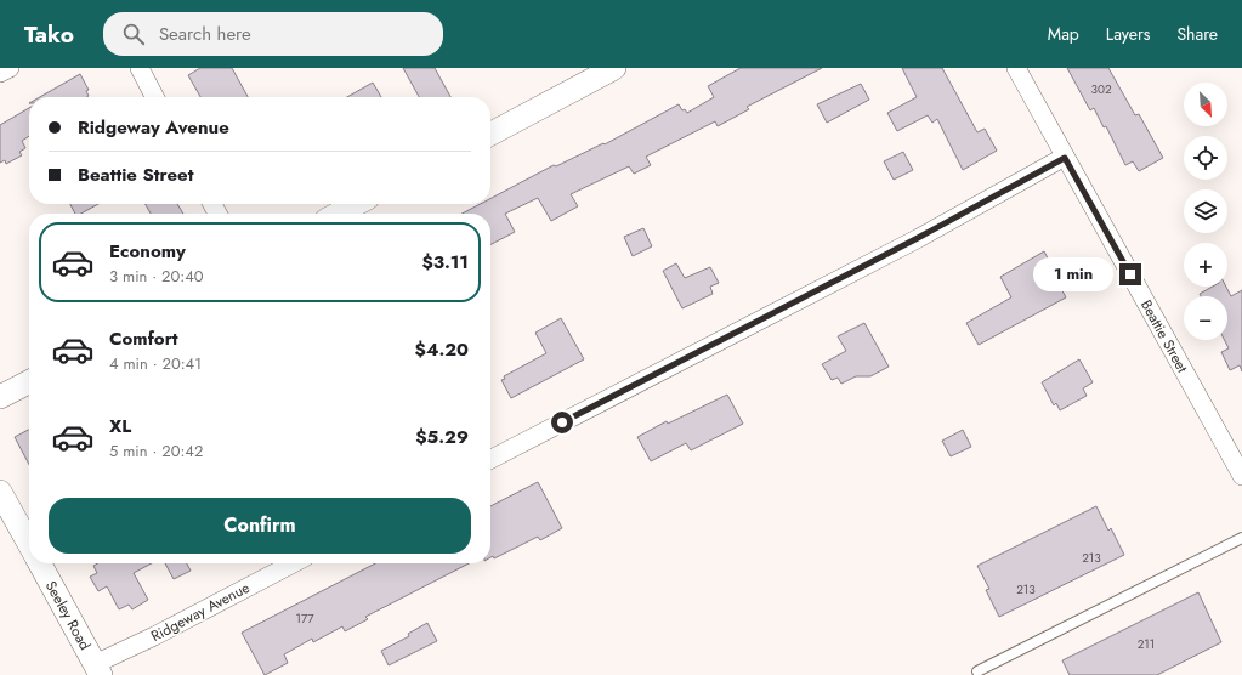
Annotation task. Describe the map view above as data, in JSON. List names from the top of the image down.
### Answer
{
  "streets": {
    "street": ["Beattie Street", "Ridgeway Avenue", "Seeley Road"]
  },
  "crossings": [
    ["Ridgeway Avenue", "Seeley Road"]
  ],
  "house_numbers": [
    "302",
    "213",
    "213",
    "177",
    "211"
  ],
  "north": "bottom right",
  "page": {
    "header": "Tako",
    "search": "Search here",
    "nav": ["Map", "Layers", "Share"],
    "map_buttons": ["+", "−"],
    "banner": ["Ridgeway Avenue", "Beattie Street"],
    "list": [
      {
        "name": "Economy",
        "note": "3 min · 20:40",
        "value": "$3.11"
      },
      {
        "name": "Comfort",
        "note": "4 min · 20:41",
        "value": "$4.20"
      },
      {
        "name": "XL",
        "note": "5 min · 20:42",
        "value": "$5.29"
      }
    ],
    "bubble": "1 min",
    "buttons": "Confirm"
  }
}
